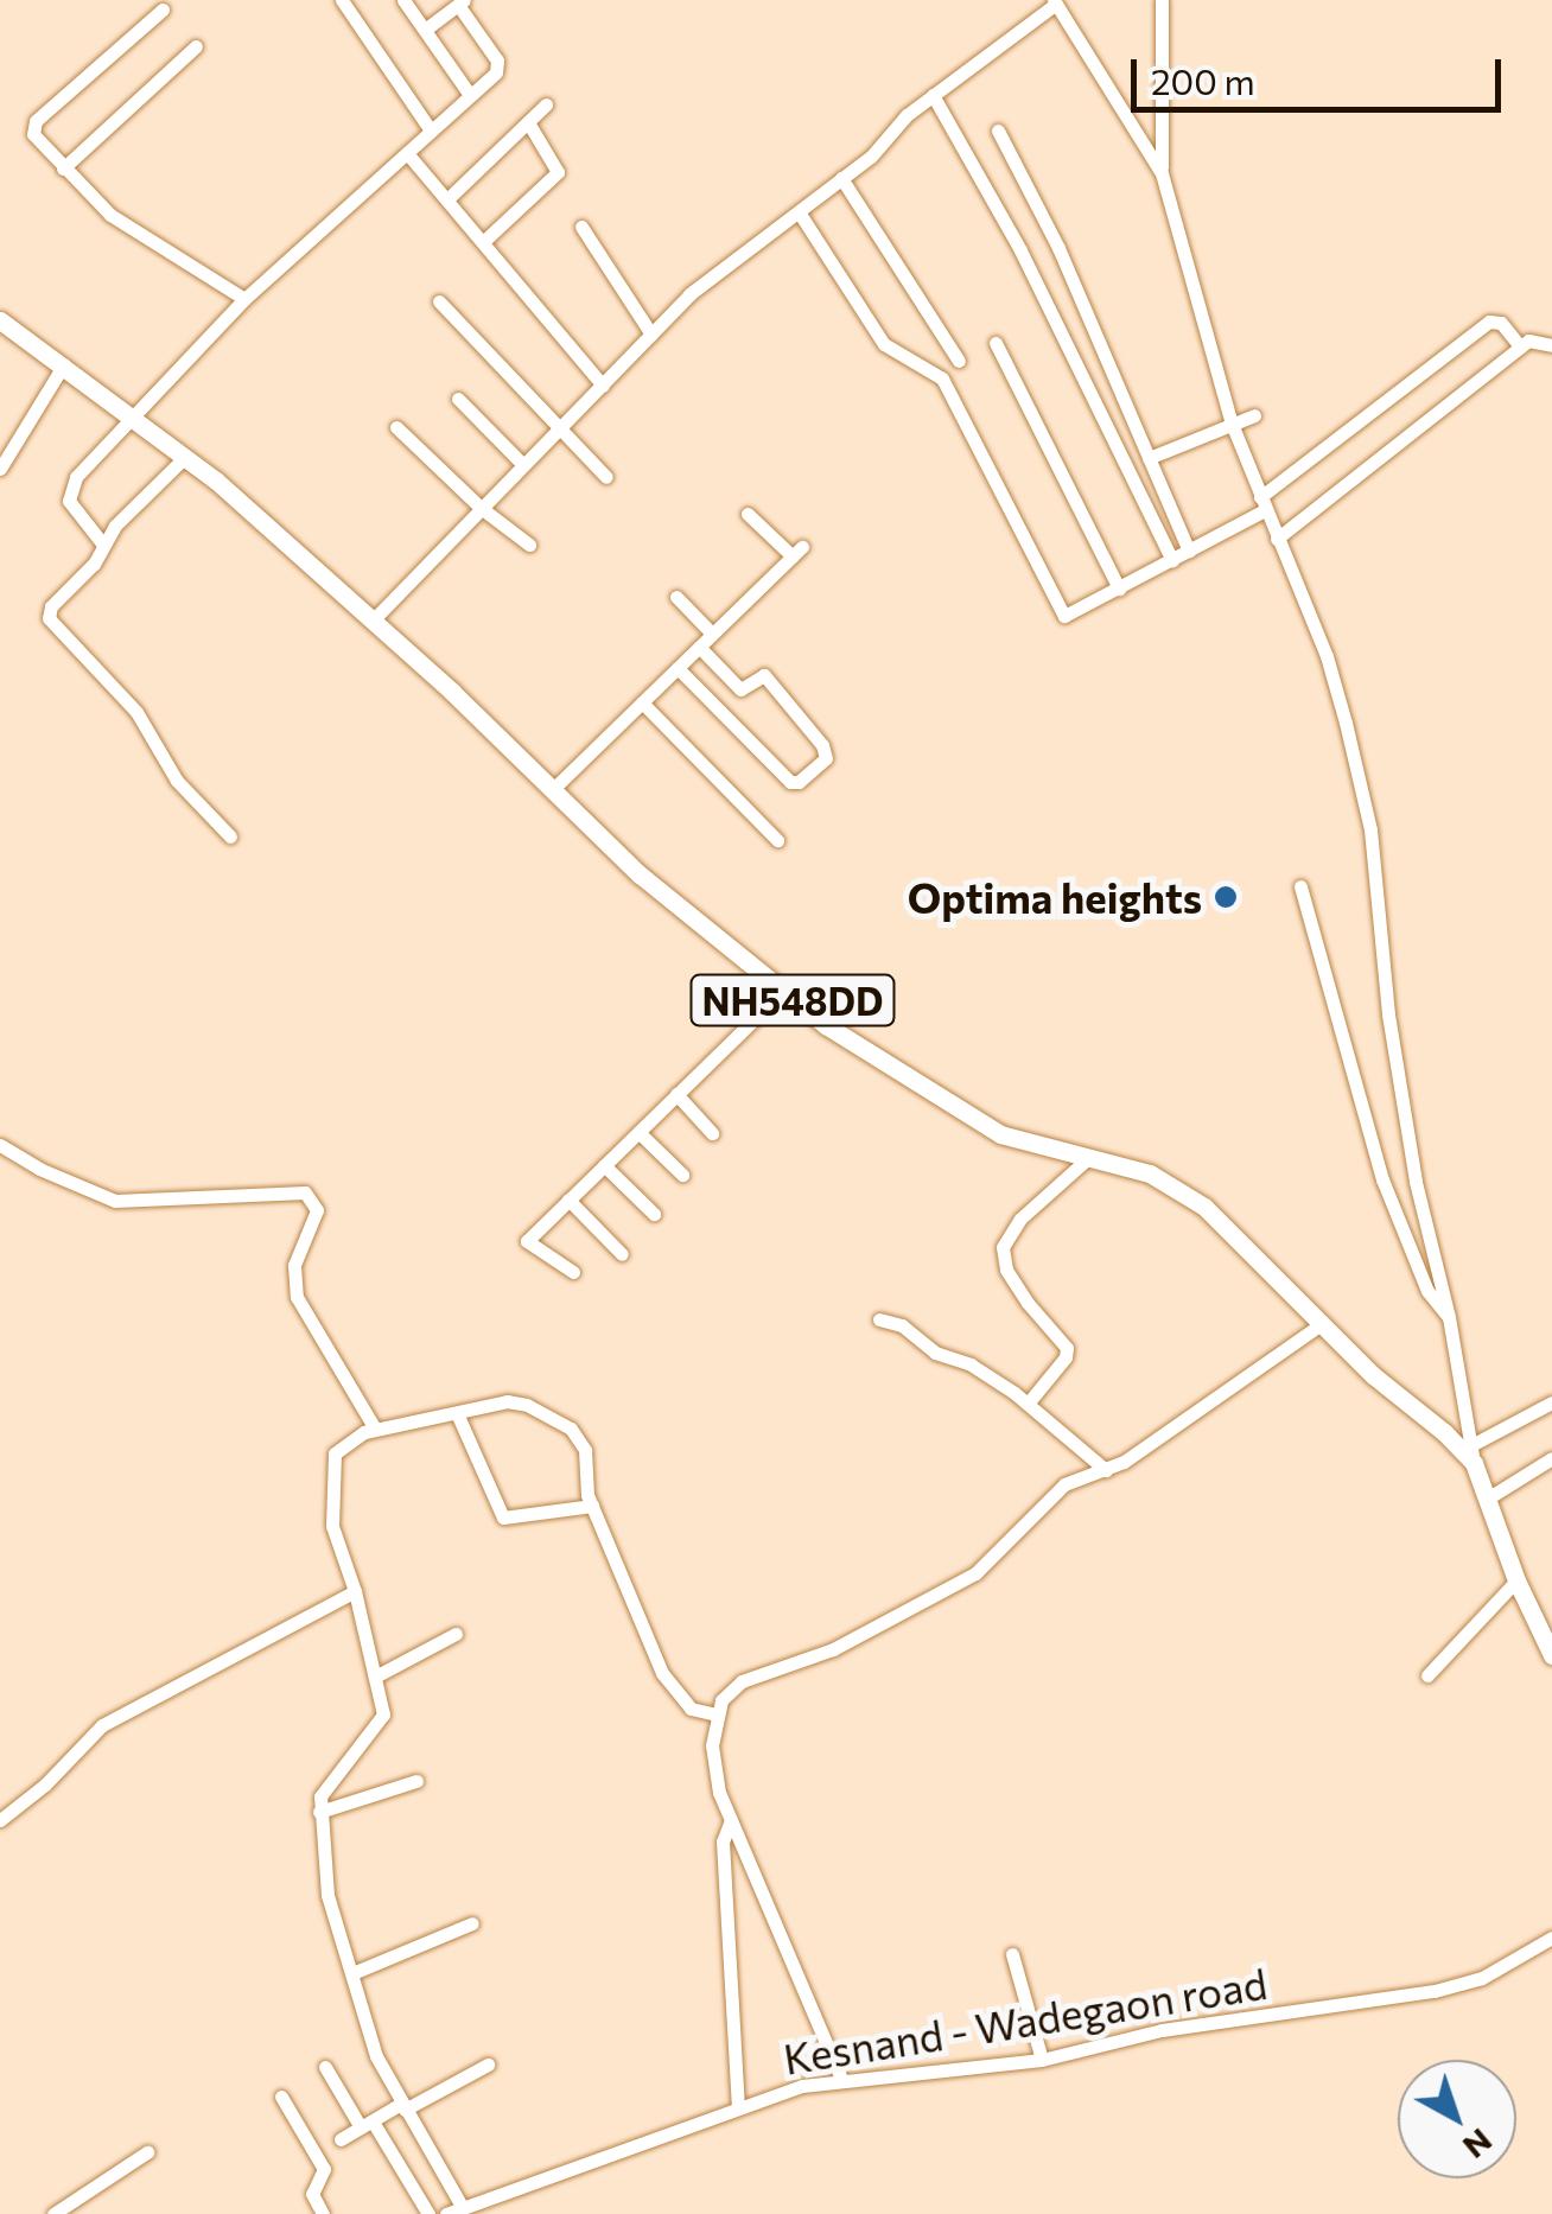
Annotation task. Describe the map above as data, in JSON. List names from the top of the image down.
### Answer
{
  "streets": {
    "highway": ["NH548DD"],
    "street": ["Kesnand - Wadegaon road"]
  },
  "places": ["Optima heights"],
  "scale_bar": "200 m",
  "north": "bottom right"
}
